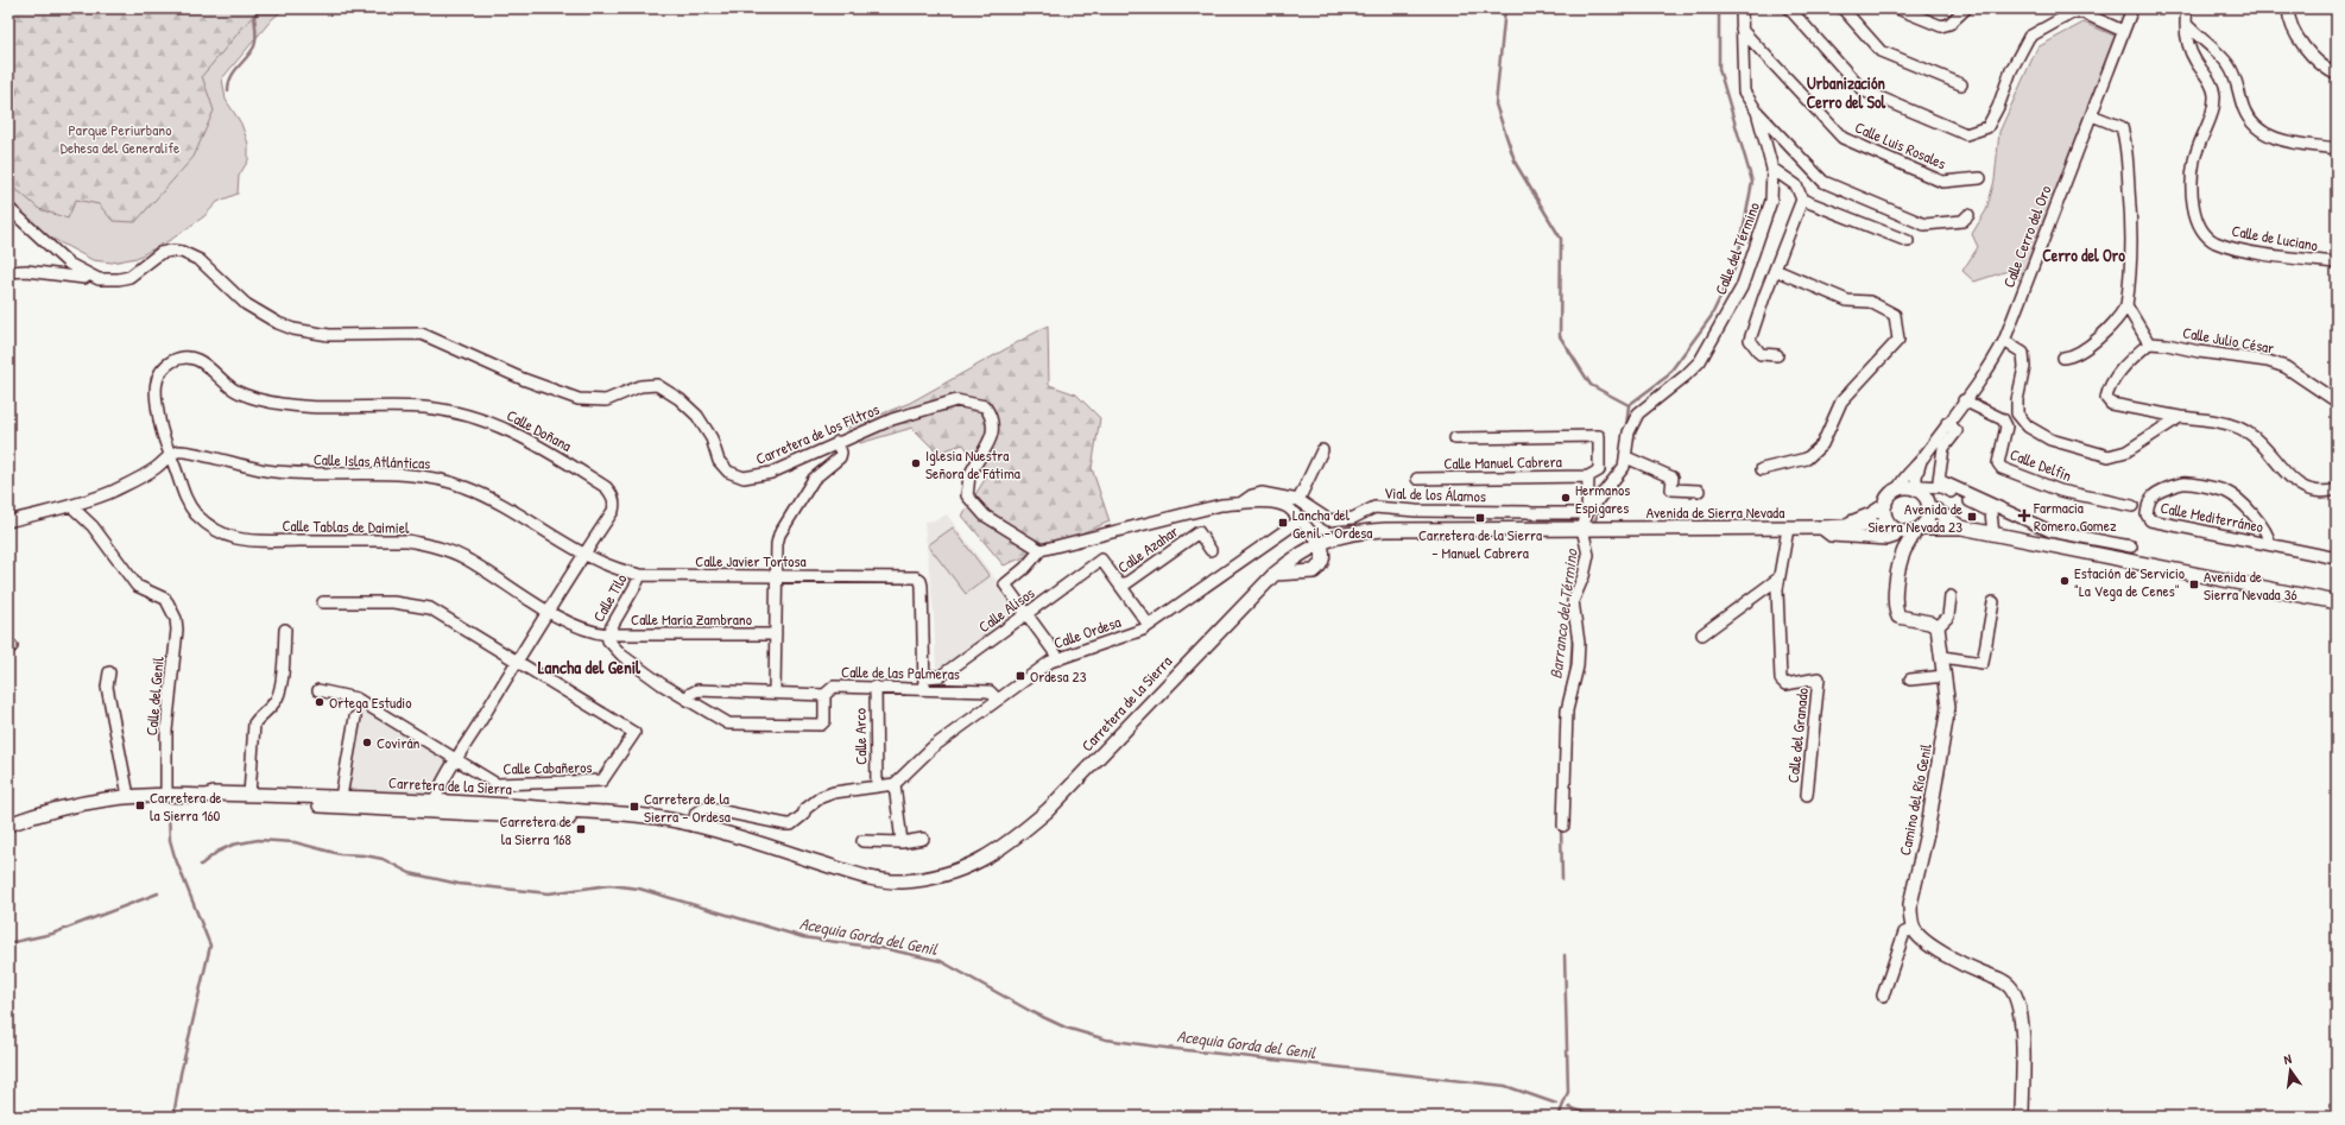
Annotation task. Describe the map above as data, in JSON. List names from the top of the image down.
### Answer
{
  "streets": {
    "street": [
      "Calle Luis Rosales",
      "Calle Cerro del Oro",
      "Calle de Luciano",
      "Calle del Término",
      "Calle Julio César",
      "Calle Doñana",
      "Carretera de los Filtros",
      "Calle Islas Atlánticas",
      "Calle Manuel Cabrera",
      "Calle Delfín",
      "Vial de los Álamos",
      "Avenida de Sierra Nevada",
      "Calle Mediterráneo",
      "Calle Tablas de Daimiel",
      "Calle Azahar",
      "Calle Javier Tortosa",
      "Calle Tilo",
      "Calle Alisos",
      "Calle María Zambrano",
      "Calle Ordesa",
      "Calle de las Palmeras",
      "Calle del Genil",
      "Carretera de la Sierra",
      "Calle del Granado",
      "Calle Arco",
      "Calle Cabañeros",
      "Camino del Río Genil"
    ]
  },
  "crossings": [
    ["Calle Cerro del Oro", "Calle Delfín"],
    ["Calle Cerro del Oro", "Avenida de Sierra Nevada"],
    ["Calle del Término", "Vial de los Álamos"],
    ["Calle Doñana", "Calle Islas Atlánticas"],
    ["Calle Doñana", "Calle Tablas de Daimiel"],
    ["Calle Doñana", "Calle Javier Tortosa"],
    ["Calle Doñana", "Carretera de la Sierra"],
    ["Calle Doñana", "Calle Cabañeros"],
    ["Calle Islas Atlánticas", "Calle Tablas de Daimiel"],
    ["Calle Islas Atlánticas", "Calle Javier Tortosa"],
    ["Avenida de Sierra Nevada", "Carretera de la Sierra"],
    ["Avenida de Sierra Nevada", "Calle del Granado"],
    ["Calle Tablas de Daimiel", "Calle Tilo"],
    ["Calle Tablas de Daimiel", "Calle María Zambrano"],
    ["Calle Azahar", "Calle Alisos"],
    ["Calle Javier Tortosa", "Calle Tilo"],
    ["Calle Javier Tortosa", "Calle Alisos"],
    ["Calle Javier Tortosa", "Calle de las Palmeras"],
    ["Calle Tilo", "Calle María Zambrano"],
    ["Calle Alisos", "Calle de las Palmeras"],
    ["Calle Ordesa", "Calle de las Palmeras"],
    ["Calle de las Palmeras", "Calle Arco"],
    ["Calle del Genil", "Carretera de la Sierra"]
  ],
  "districts": ["Urbanización Cerro del Sol", "Cerro del Oro", "Lancha del Genil"],
  "water": ["Barranco del Término", "Acequia Gorda del Genil"],
  "parks": ["Parque Periurbano Dehesa del Generalife"],
  "places": {
    "other": [
      "Iglesia Nuestra Señora de Fátima",
      "Hermanos Espigares",
      "Estación de Servicio \"La Vega de Cenes\"",
      "Ortega Estudio",
      "Covirán"
    ],
    "health": ["Farmacia Romero Gomez"],
    "transit": [
      "Avenida de Sierra Nevada 23",
      "Carretera de la Sierra - Manuel Cabrera",
      "Lancha del Genil - Ordesa",
      "Avenida de Sierra Nevada 36",
      "Ordesa 23",
      "Carretera de la Sierra 160",
      "Carretera de la Sierra - Ordesa",
      "Carretera de la Sierra 168"
    ]
  },
  "north": "top"
}
